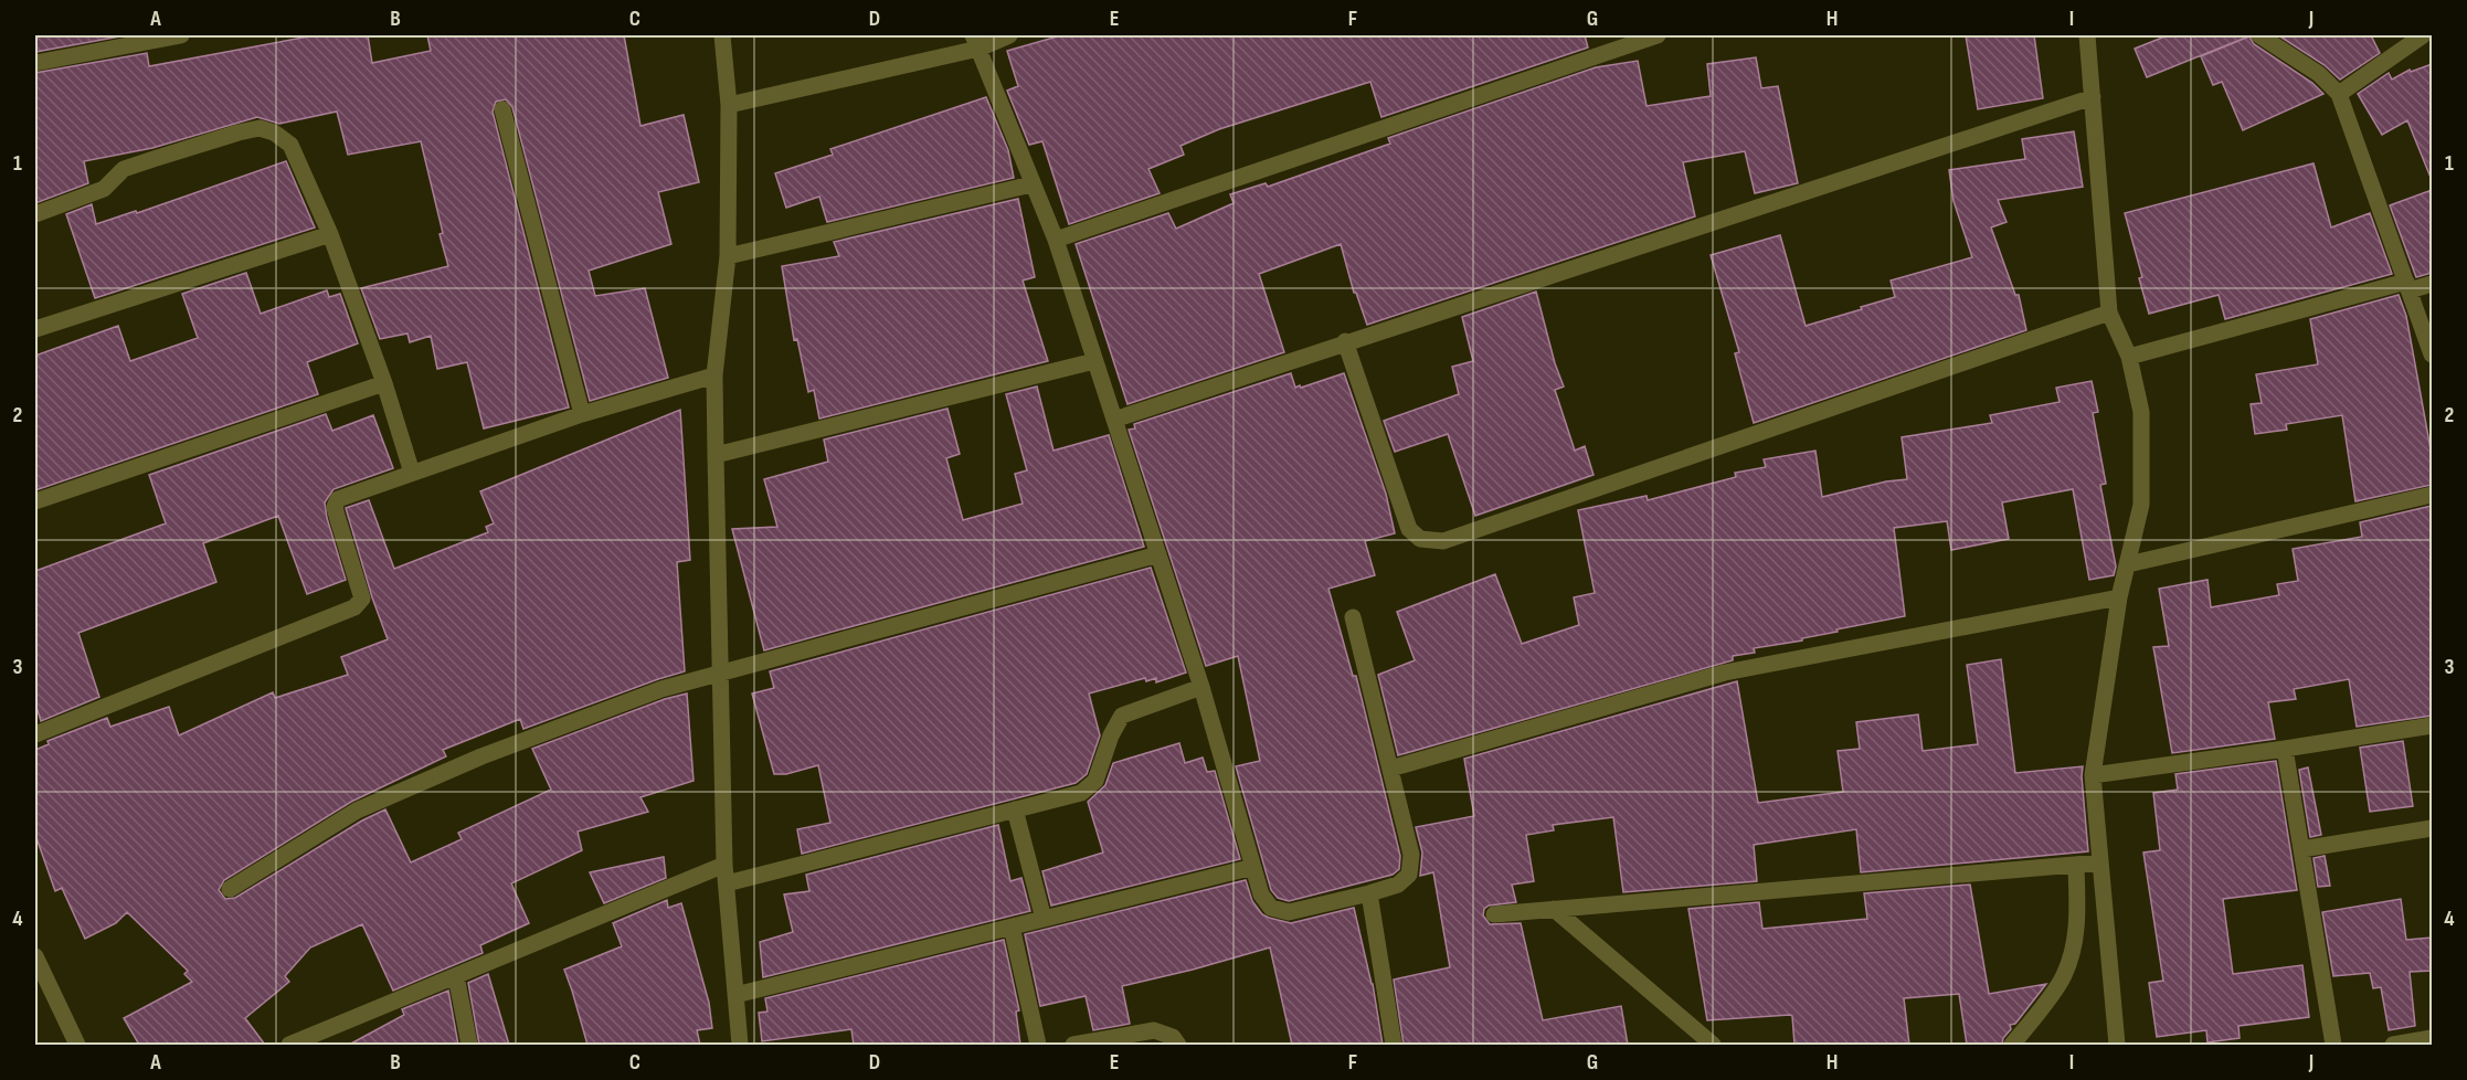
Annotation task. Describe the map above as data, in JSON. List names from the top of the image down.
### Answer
{
  "grid": {
    "columns": [
      "A",
      "B",
      "C",
      "D",
      "E",
      "F",
      "G",
      "H",
      "I",
      "J"
    ],
    "rows": [
      "1",
      "2",
      "3",
      "4"
    ]
  }
}
